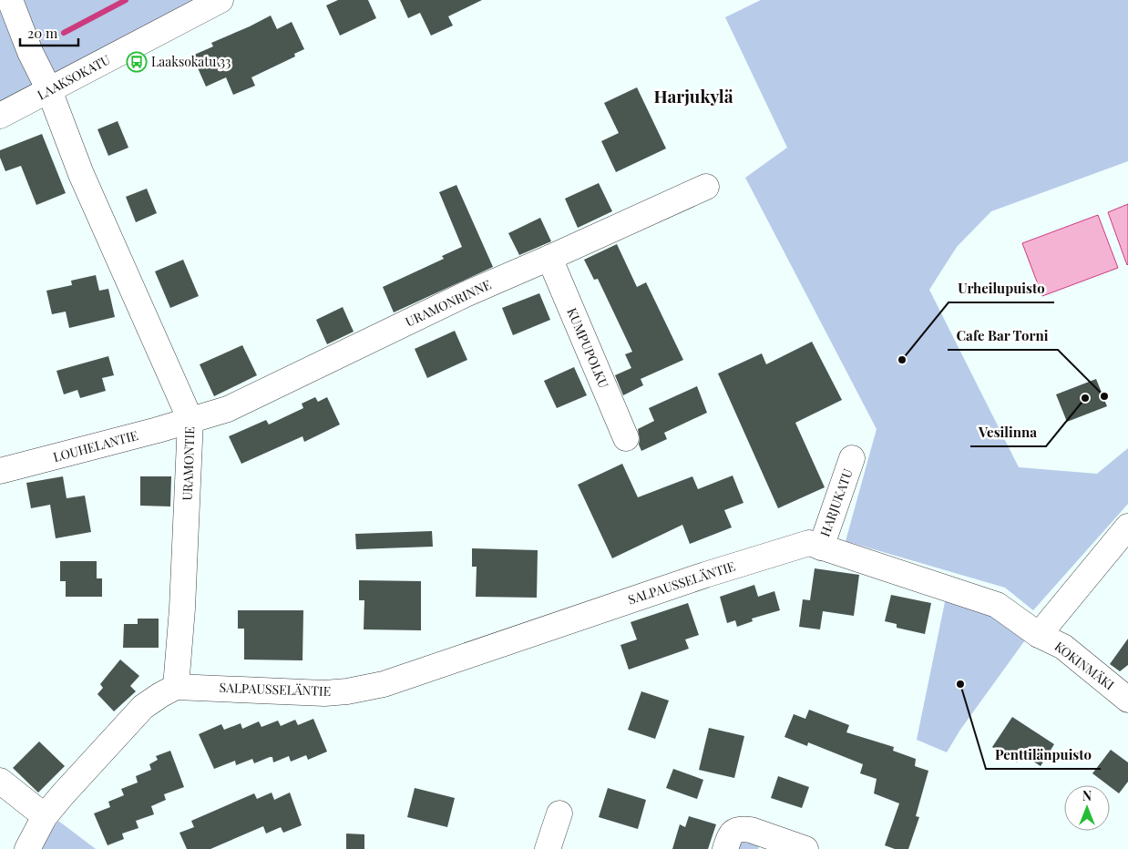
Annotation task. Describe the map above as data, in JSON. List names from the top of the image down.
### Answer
{
  "streets": {
    "street": [
      "LAAKSOKATU",
      "URAMONRINNE",
      "KUMPUPOLKU",
      "LOUHELANTIE",
      "URAMONTIE",
      "HARJUKATU",
      "SALPAUSSELÄNTIE",
      "KOKINMÄKI"
    ]
  },
  "crossings": [
    ["LAAKSOKATU", "URAMONTIE"],
    ["URAMONRINNE", "KUMPUPOLKU"],
    ["URAMONRINNE", "LOUHELANTIE"],
    ["URAMONRINNE", "URAMONTIE"],
    ["LOUHELANTIE", "URAMONTIE"],
    ["URAMONTIE", "SALPAUSSELÄNTIE"],
    ["HARJUKATU", "SALPAUSSELÄNTIE"],
    ["SALPAUSSELÄNTIE", "KOKINMÄKI"]
  ],
  "districts": ["Harjukylä"],
  "places": {
    "bus stop": ["Laaksokatu 33"],
    "other": [
      "Urheilupuisto",
      "Cafe Bar Torni",
      "Vesilinna",
      "Penttilänpuisto"
    ]
  },
  "scale_bar": "20 m",
  "north": "top"
}
